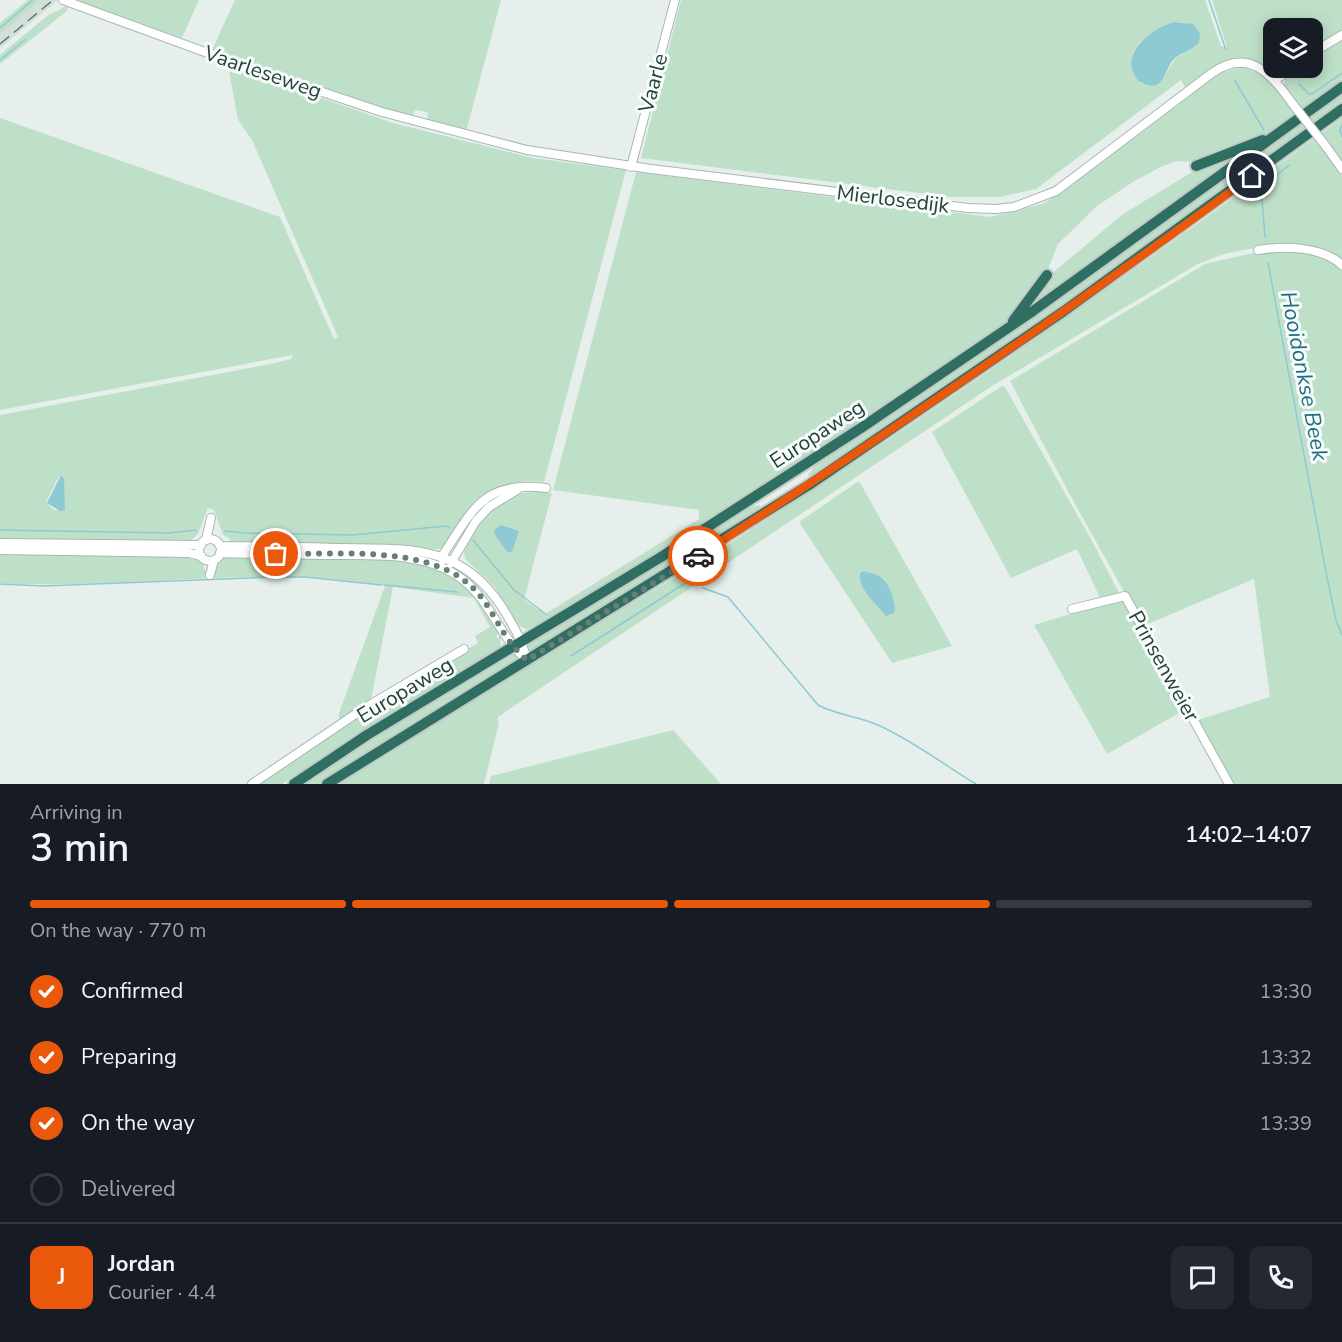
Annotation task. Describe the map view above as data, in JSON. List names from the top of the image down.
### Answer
{
  "streets": {
    "highway": ["Europaweg"],
    "street": [
      "Vaarleseweg",
      "Vaarle",
      "Mierlosedijk",
      "Prinsenweier"
    ]
  },
  "crossings": [
    ["Vaarleseweg", "Mierlosedijk"],
    ["Vaarle", "Mierlosedijk"]
  ],
  "water": ["Hooidonkse Beek"],
  "page": {
    "heading": ["3 min", "Arriving in", "14:02–14:07"],
    "panel": ["Jordan", "Courier · 4.4"],
    "bar": "On the way · 770 m",
    "list": [
      ["Confirmed", "13:30"],
      ["Preparing", "13:32"],
      ["On the way", "13:39"],
      "Delivered"
    ],
    "round": "J"
  }
}
